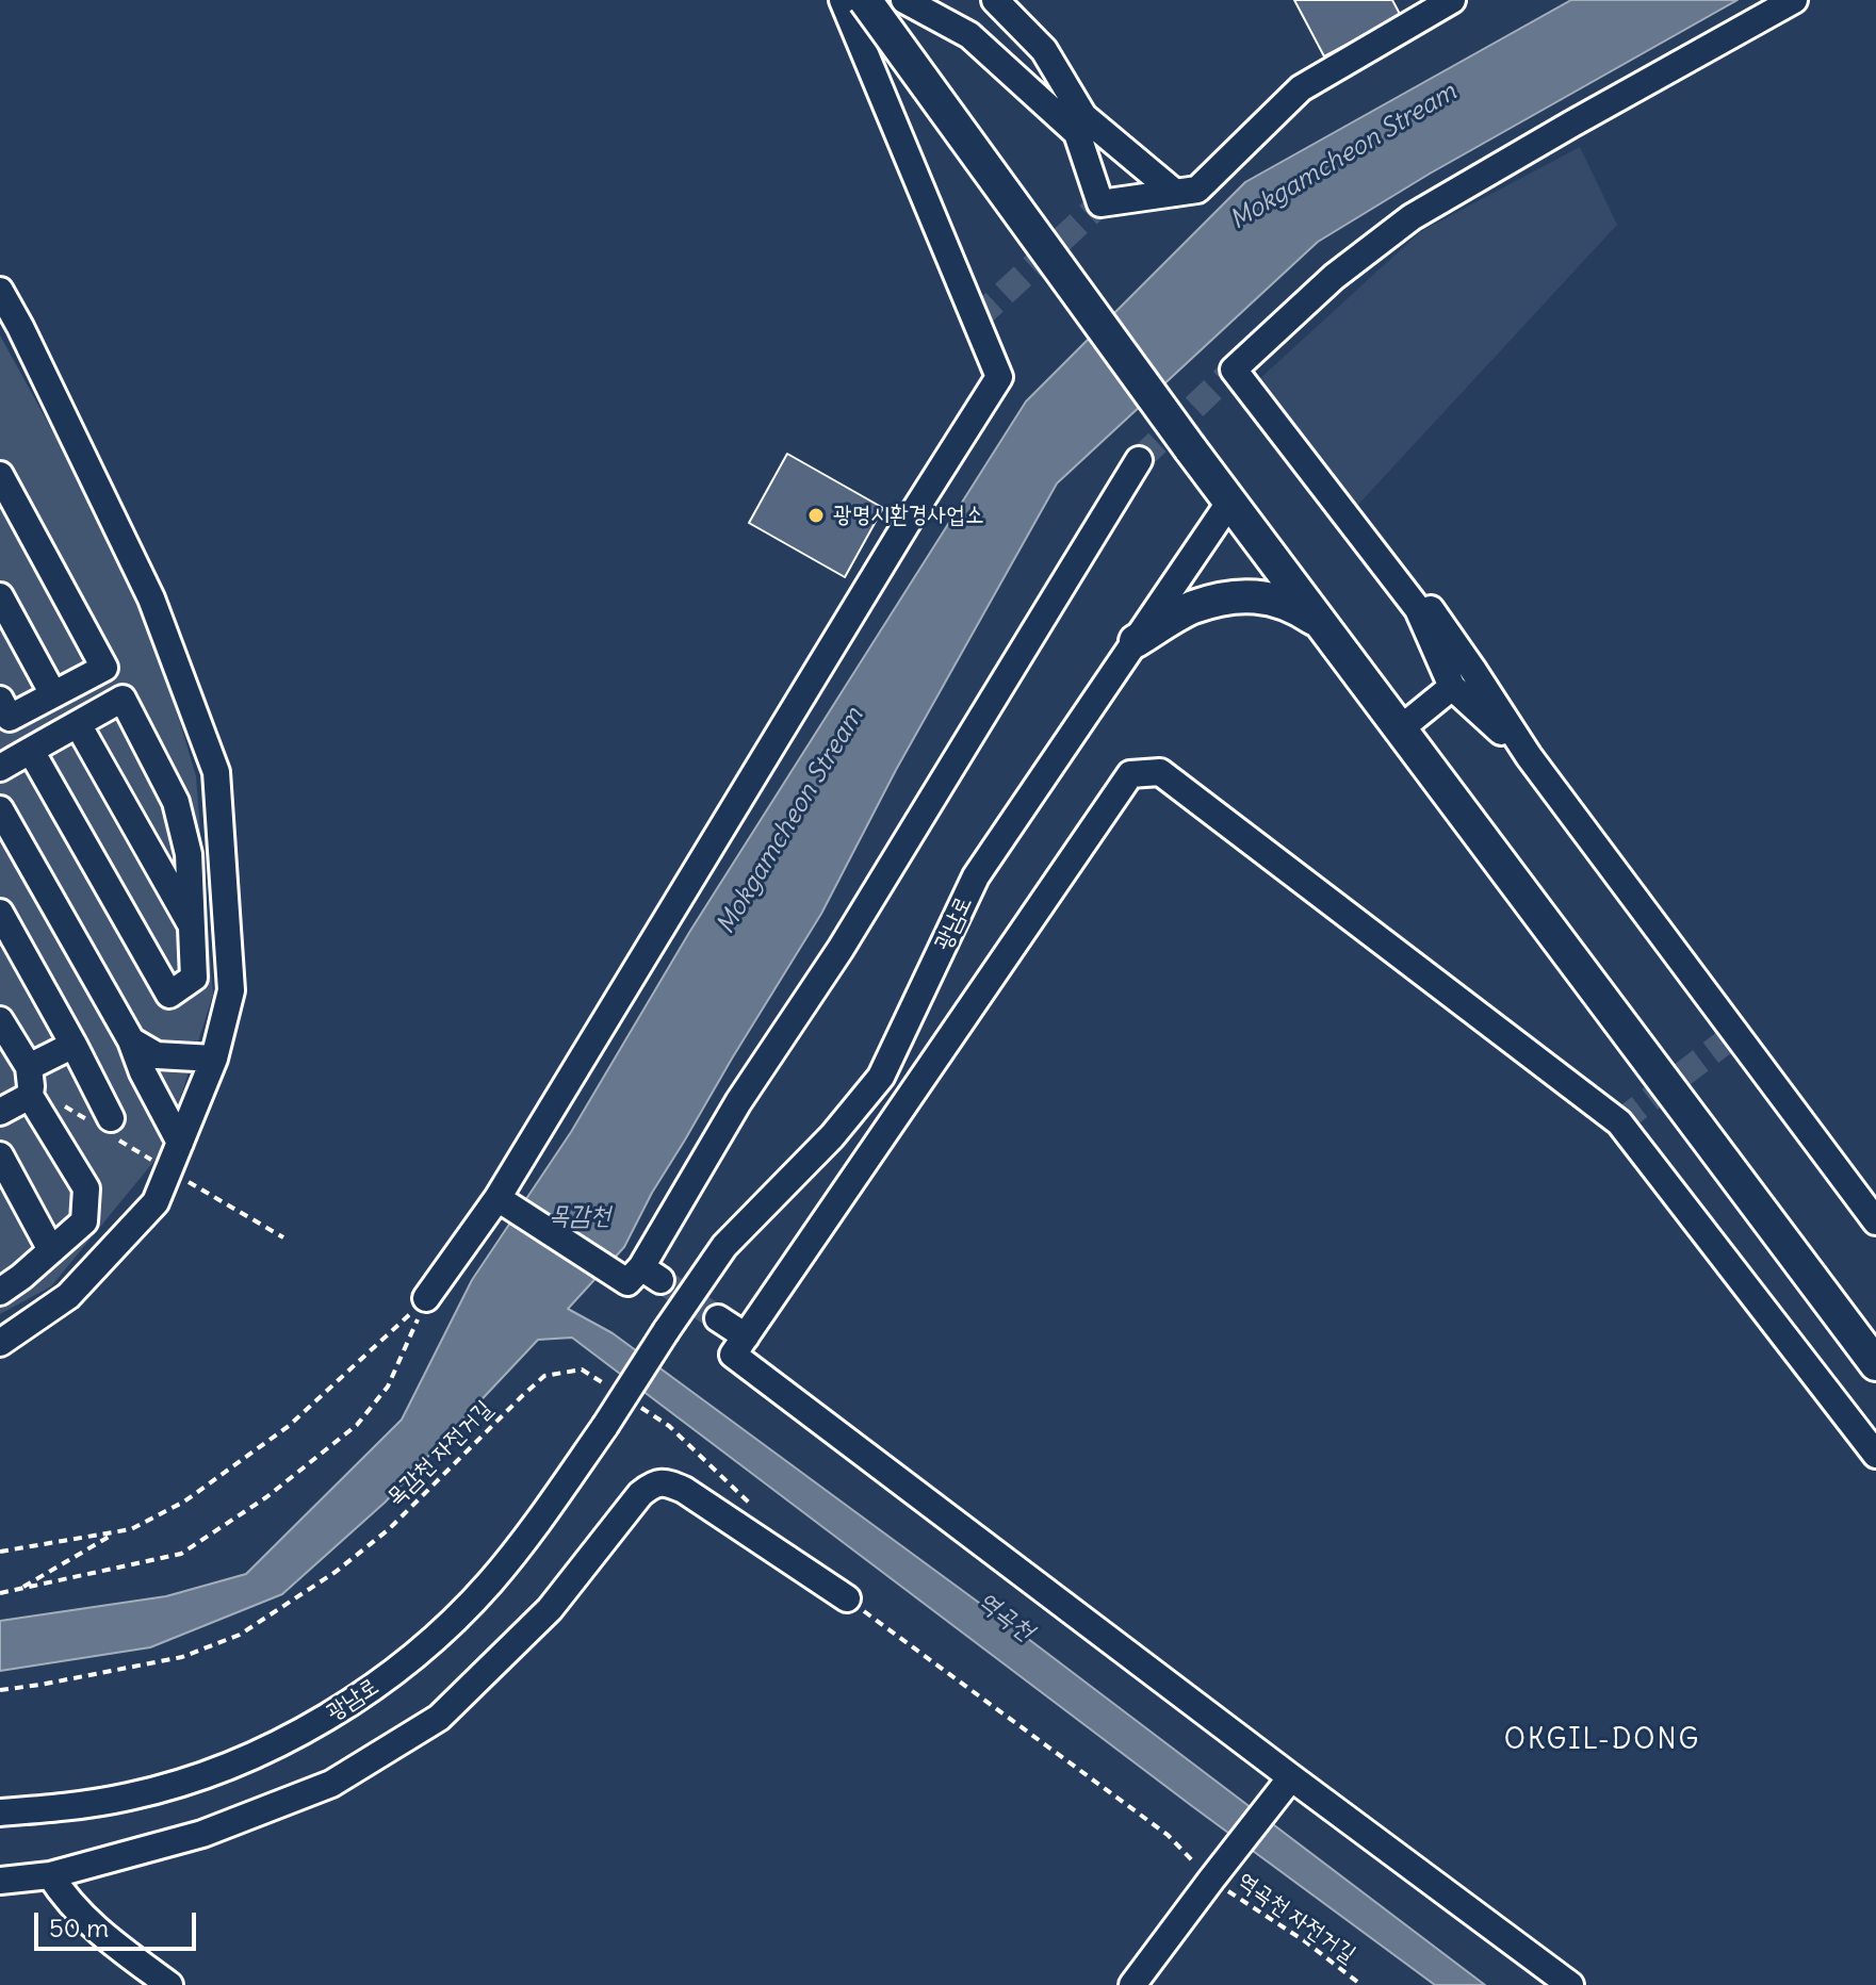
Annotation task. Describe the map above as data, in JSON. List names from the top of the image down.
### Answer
{
  "streets": {
    "street": ["광남로"],
    "path": ["목감천 자전거길", "역곡천 자전거길"]
  },
  "districts": ["OKGIL-DONG"],
  "water": ["Mokgamcheon Stream", "목감천", "역곡천"],
  "places": ["광명시환경사업소"],
  "scale_bar": "50 m"
}
